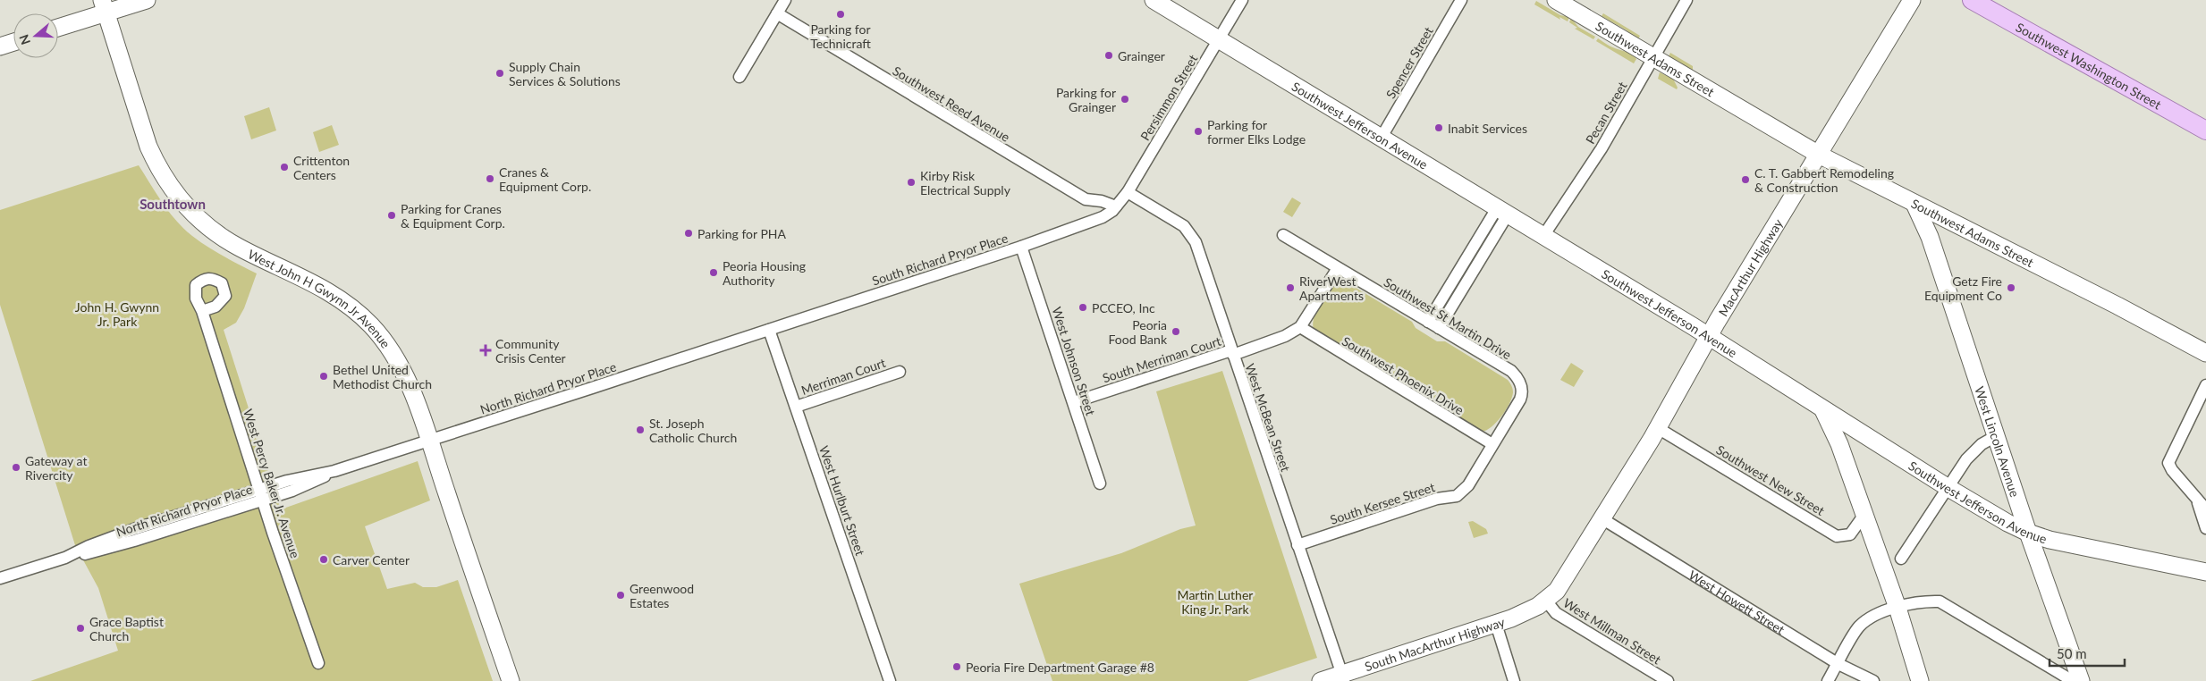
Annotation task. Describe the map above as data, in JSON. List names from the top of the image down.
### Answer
{
  "streets": {
    "main road": [
      "Southwest Adams Street",
      "Southwest Washington Street",
      "Southwest Jefferson Avenue",
      "MacArthur Highway",
      "West John H Gwynn Jr Avenue",
      "West Lincoln Avenue",
      "South MacArthur Highway"
    ],
    "street": [
      "Spencer Street",
      "Persimmon Street",
      "Southwest Reed Avenue",
      "Pecan Street",
      "South Richard Pryor Place",
      "Southwest St Martin Drive",
      "South Merriman Court",
      "West Johnson Street",
      "Southwest Phoenix Drive",
      "Merriman Court",
      "North Richard Pryor Place",
      "West McBean Street",
      "Southwest New Street",
      "West Percy Baker Jr. Avenue",
      "West Hurlburt Street",
      "South Kersee Street",
      "West Howett Street",
      "West Millman Street"
    ]
  },
  "crossings": [
    ["Southwest Adams Street", "Pecan Street"],
    ["Southwest Adams Street", "MacArthur Highway"],
    ["Southwest Adams Street", "West Lincoln Avenue"],
    ["Spencer Street", "Southwest Jefferson Avenue"],
    ["Persimmon Street", "Southwest Reed Avenue"],
    ["Persimmon Street", "Southwest Jefferson Avenue"],
    ["Persimmon Street", "South Richard Pryor Place"],
    ["Persimmon Street", "West McBean Street"],
    ["Southwest Reed Avenue", "South Richard Pryor Place"],
    ["Pecan Street", "Southwest Jefferson Avenue"],
    ["Southwest Jefferson Avenue", "MacArthur Highway"],
    ["Southwest Jefferson Avenue", "West Lincoln Avenue"],
    ["South Richard Pryor Place", "West Johnson Street"],
    ["South Richard Pryor Place", "North Richard Pryor Place"],
    ["South Richard Pryor Place", "West Hurlburt Street"],
    ["MacArthur Highway", "Southwest New Street"],
    ["MacArthur Highway", "West Howett Street"],
    ["MacArthur Highway", "West Millman Street"],
    ["MacArthur Highway", "South MacArthur Highway"],
    ["West John H Gwynn Jr Avenue", "North Richard Pryor Place"],
    ["Southwest St Martin Drive", "South Kersee Street"],
    ["South Merriman Court", "West Johnson Street"],
    ["South Merriman Court", "Southwest Phoenix Drive"],
    ["South Merriman Court", "West McBean Street"],
    ["Southwest Phoenix Drive", "South Kersee Street"],
    ["Merriman Court", "West Hurlburt Street"],
    ["North Richard Pryor Place", "West Percy Baker Jr. Avenue"],
    ["North Richard Pryor Place", "West Hurlburt Street"],
    ["West McBean Street", "South Kersee Street"],
    ["West McBean Street", "South MacArthur Highway"],
    ["West Millman Street", "South MacArthur Highway"]
  ],
  "districts": ["Southtown"],
  "parks": ["John H. Gwynn Jr. Park", "Martin Luther King Jr. Park"],
  "places": {
    "other": [
      "Parking for Technicraft",
      "Grainger",
      "Supply Chain Services & Solutions",
      "Parking for Grainger",
      "Inabit Services",
      "Parking for former Elks Lodge",
      "Crittenton Centers",
      "Cranes & Equipment Corp.",
      "C. T. Gabbert Remodeling & Construction",
      "Kirby Risk Electrical Supply",
      "Parking for Cranes & Equipment Corp.",
      "Parking for PHA",
      "Peoria Housing Authority",
      "RiverWest Apartments",
      "Getz Fire Equipment Co",
      "PCCEO, Inc",
      "Peoria Food Bank",
      "Bethel United Methodist Church",
      "St. Joseph Catholic Church",
      "Gateway at Rivercity",
      "Carver Center",
      "Greenwood Estates",
      "Grace Baptist Church",
      "Peoria Fire Department Garage #8"
    ],
    "health": ["Community Crisis Center"]
  },
  "scale_bar": "50 m",
  "north": "left"
}
